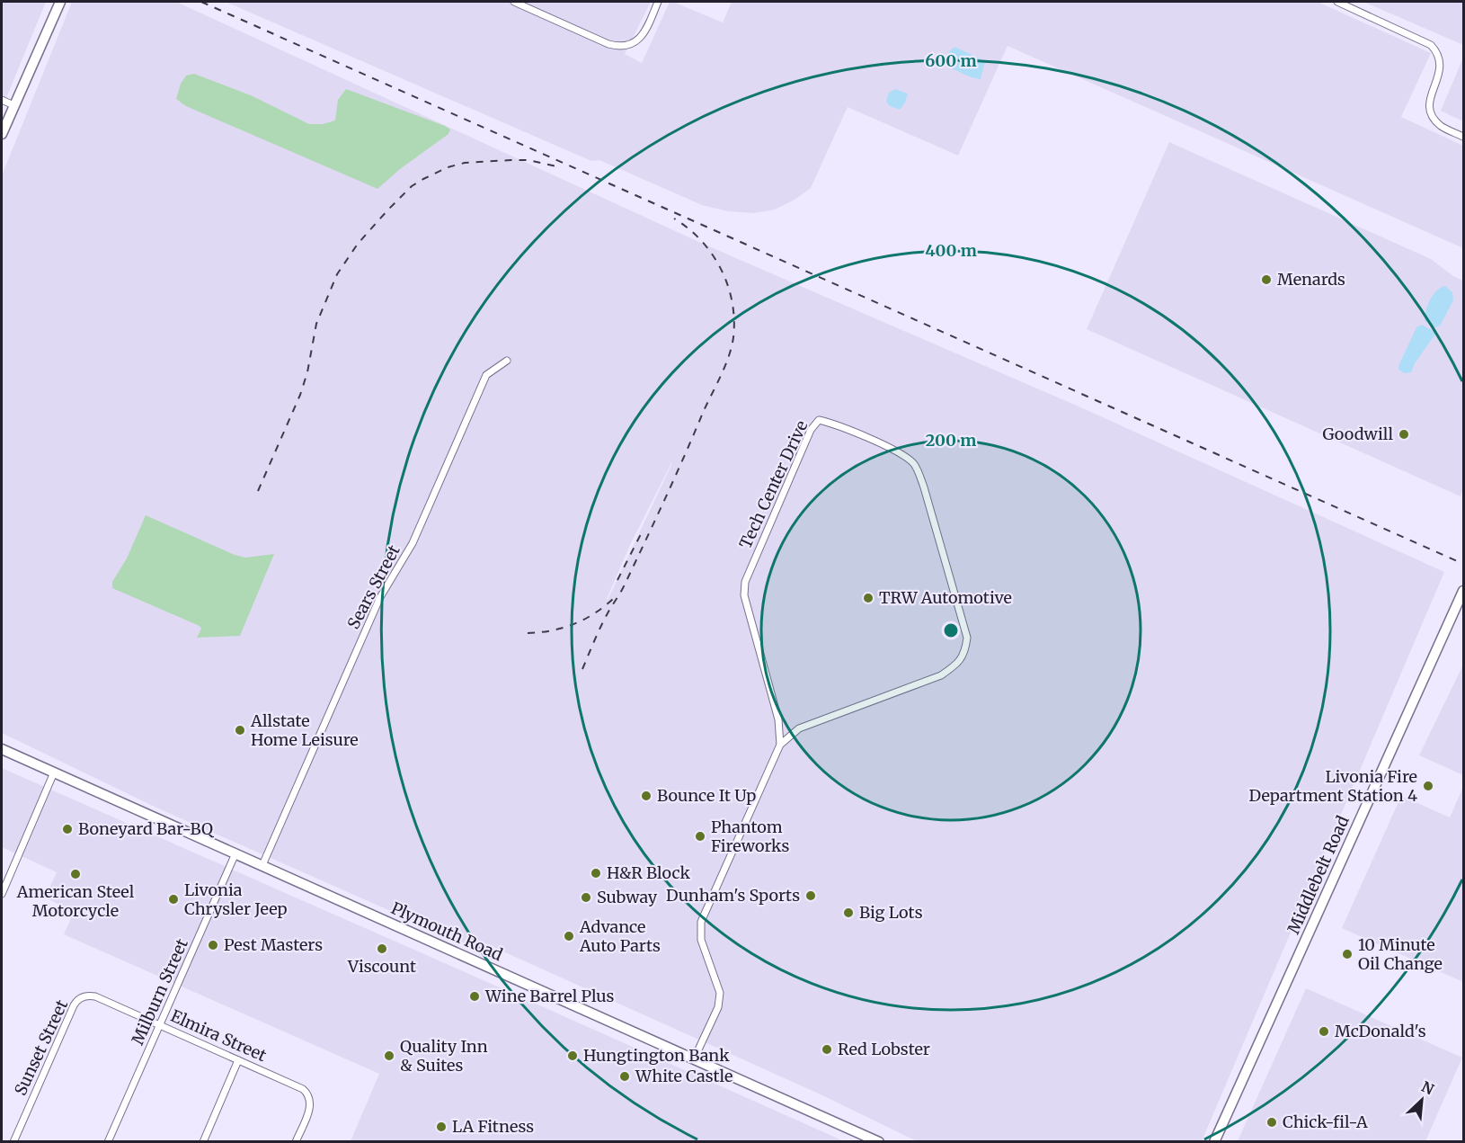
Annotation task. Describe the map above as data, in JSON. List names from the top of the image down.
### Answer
{
  "streets": {
    "main road": ["Middlebelt Road", "Plymouth Road"],
    "street": [
      "Tech Center Drive",
      "Sears Street",
      "Milburn Street",
      "Elmira Street",
      "Sunset Street"
    ]
  },
  "crossings": [
    ["Tech Center Drive", "Plymouth Road"],
    ["Sears Street", "Plymouth Road"],
    ["Plymouth Road", "Milburn Street"],
    ["Milburn Street", "Elmira Street"],
    ["Elmira Street", "Sunset Street"]
  ],
  "places": [
    "Menards",
    "Goodwill",
    "TRW Automotive",
    "Allstate Home Leisure",
    "Livonia Fire Department Station 4",
    "Bounce It Up",
    "Boneyard Bar-BQ",
    "Phantom Fireworks",
    "H&R Block",
    "American Steel Motorcycle",
    "Dunham's Sports",
    "Subway",
    "Livonia Chrysler Jeep",
    "Big Lots",
    "Advance Auto Parts",
    "Pest Masters",
    "Viscount",
    "10 Minute Oil Change",
    "Wine Barrel Plus",
    "McDonald's",
    "Red Lobster",
    "Quality Inn & Suites",
    "Hungtington Bank",
    "White Castle",
    "Chick-fil-A",
    "LA Fitness"
  ],
  "north": "top right",
  "rings": ["600 m", "400 m", "200 m"]
}
